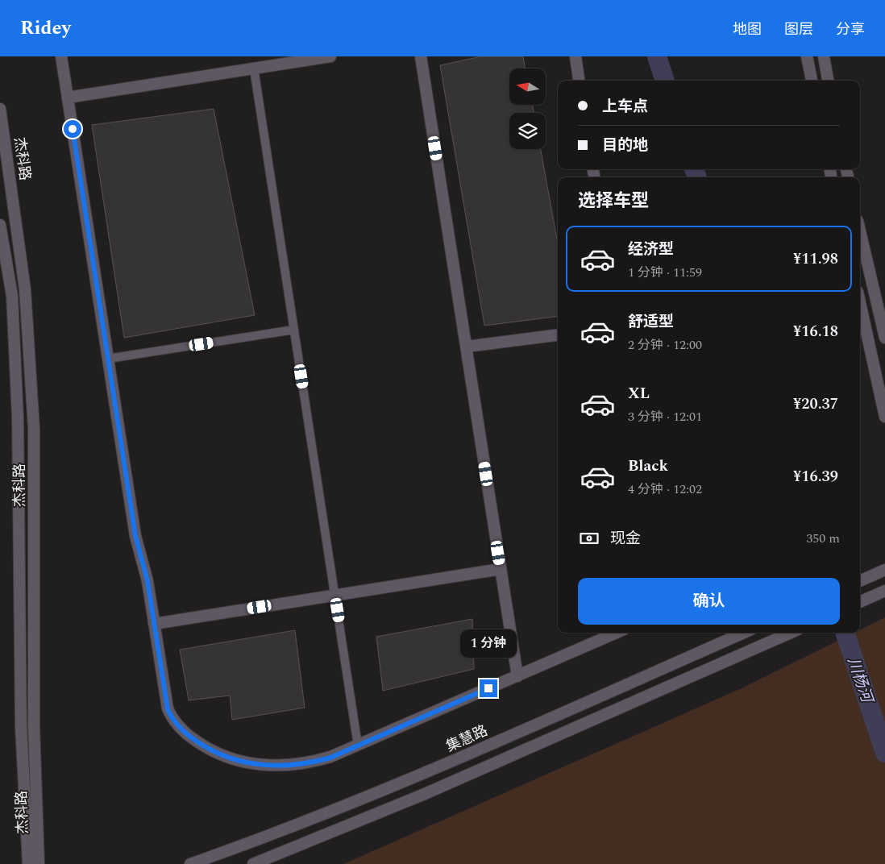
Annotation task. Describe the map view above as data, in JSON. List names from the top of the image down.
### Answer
{
  "streets": {
    "street": ["杰科路", "集慧路"]
  },
  "water": ["川杨河"],
  "north": "left",
  "page": {
    "header": "Ridey",
    "nav": ["地图", "图层", "分享"],
    "banner": ["上车点", "目的地"],
    "heading": "选择车型",
    "list": [
      {
        "name": "经济型",
        "note": "1 分钟 · 11:59",
        "value": "¥11.98"
      },
      {
        "name": "舒适型",
        "note": "2 分钟 · 12:00",
        "value": "¥16.18"
      },
      {
        "name": "XL",
        "note": "3 分钟 · 12:01",
        "value": "¥20.37"
      },
      {
        "name": "Black",
        "note": "4 分钟 · 12:02",
        "value": "¥16.39"
      }
    ],
    "pay": ["现金", "350 m"],
    "buttons": "确认",
    "bubble": "1 分钟"
  }
}
